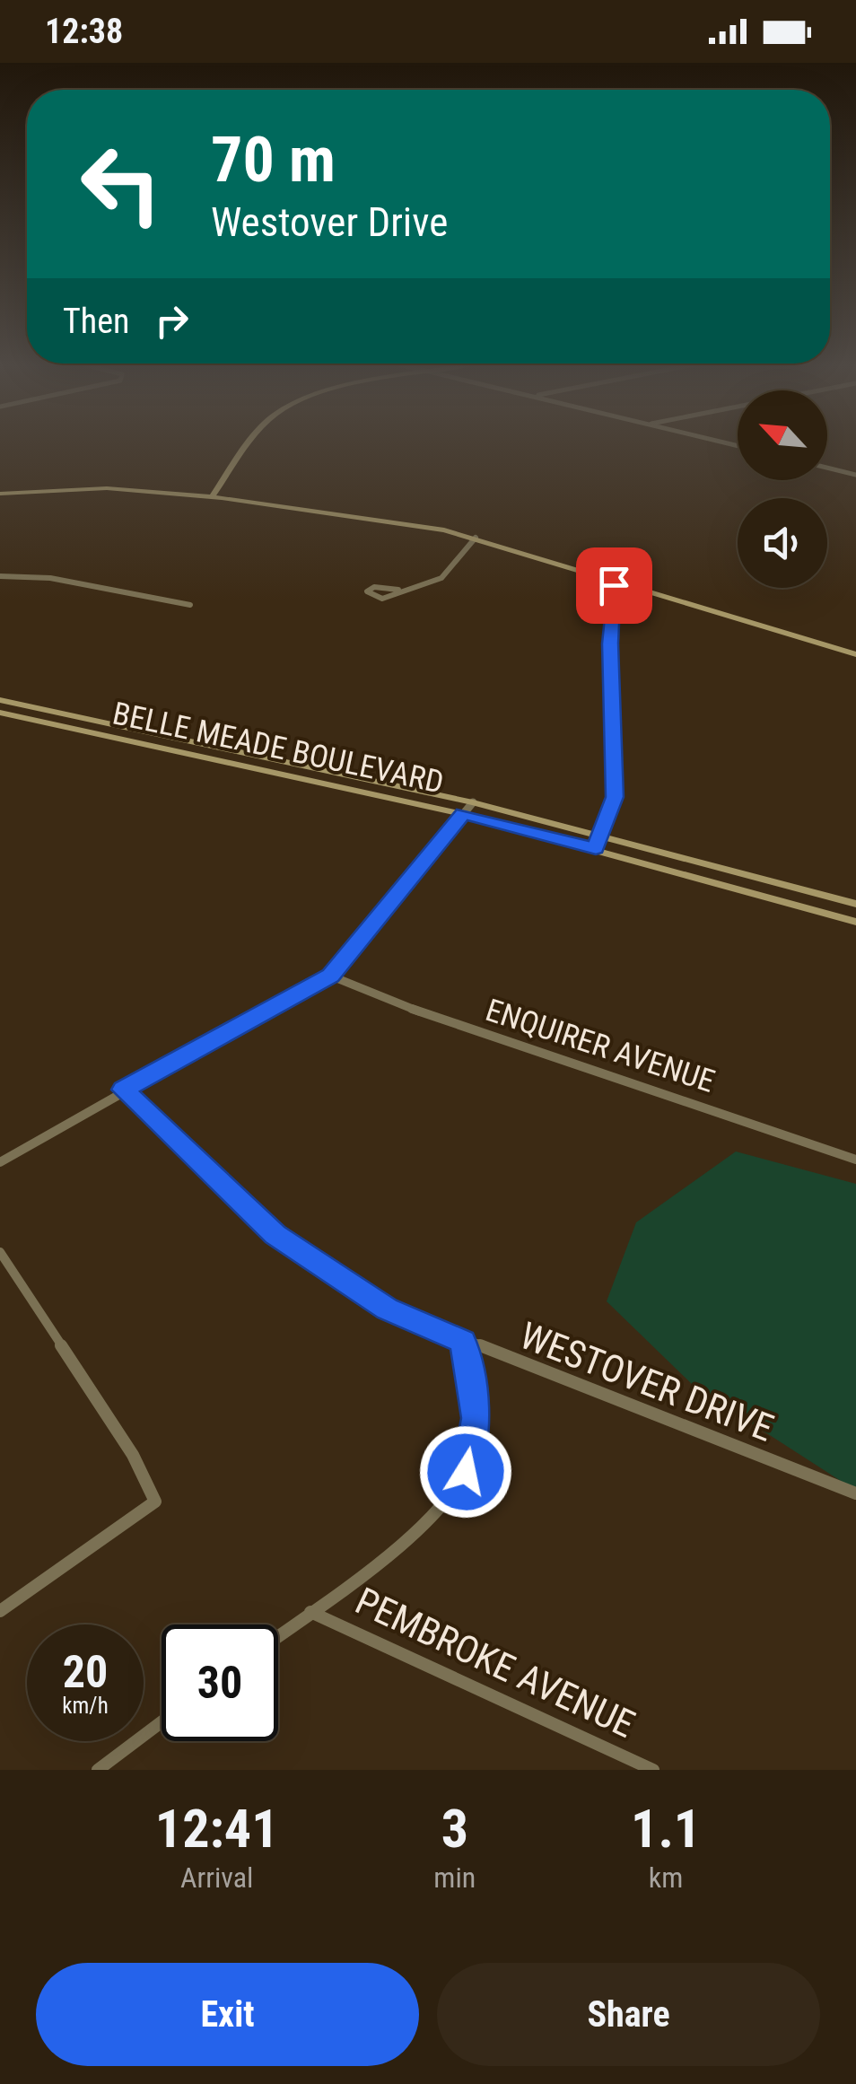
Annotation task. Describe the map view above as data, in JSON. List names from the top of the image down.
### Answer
{
  "streets": {
    "street": [
      "BELLE MEADE BOULEVARD",
      "ENQUIRER AVENUE",
      "WESTOVER DRIVE",
      "PEMBROKE AVENUE"
    ]
  },
  "north": "top left",
  "page": {
    "status": "12:38",
    "turn": ["70 m", "Westover Drive"],
    "then": "Then",
    "speed": "20 km/h",
    "limit": "30",
    "eta": [
      "12:41",
      "Arrival",
      "3",
      "min",
      "1.1",
      "km"
    ],
    "buttons": ["Exit", "Share"]
  }
}
